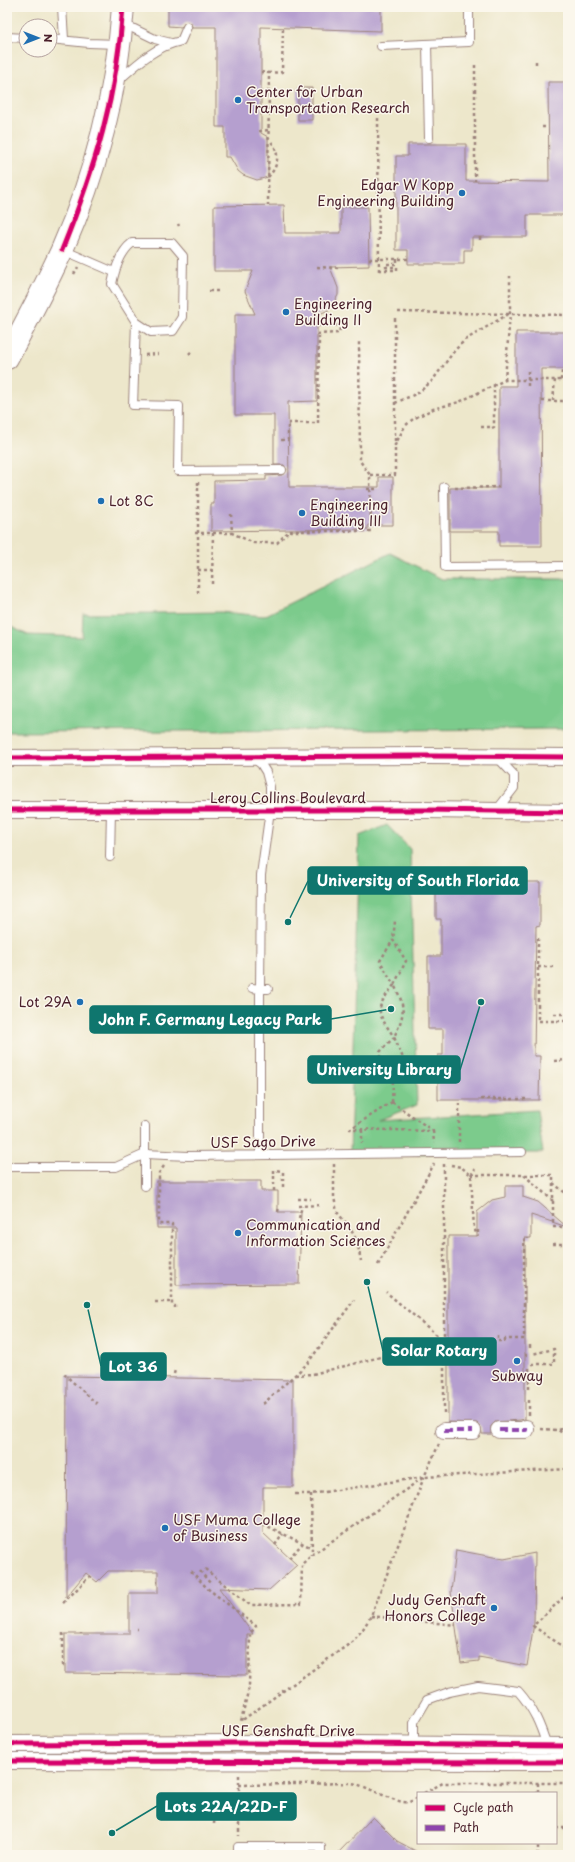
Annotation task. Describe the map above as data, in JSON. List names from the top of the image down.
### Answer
{
  "streets": {
    "street": ["Leroy Collins Boulevard", "USF Genshaft Drive"],
    "lane": ["USF Sago Drive"]
  },
  "places": [
    "Center for Urban Transportation Research",
    "Edgar W Kopp Engineering Building",
    "Engineering Building II",
    "Lot 8C",
    "Engineering Building III",
    "University of South Florida",
    "Lot 29A",
    "University Library",
    "John F. Germany Legacy Park",
    "Communication and Information Sciences",
    "Solar Rotary",
    "Lot 36",
    "Subway",
    "USF Muma College of Business",
    "Judy Genshaft Honors College",
    "Lots 22A/22D-F"
  ],
  "legend": ["Cycle path", "Path"],
  "north": "right"
}
